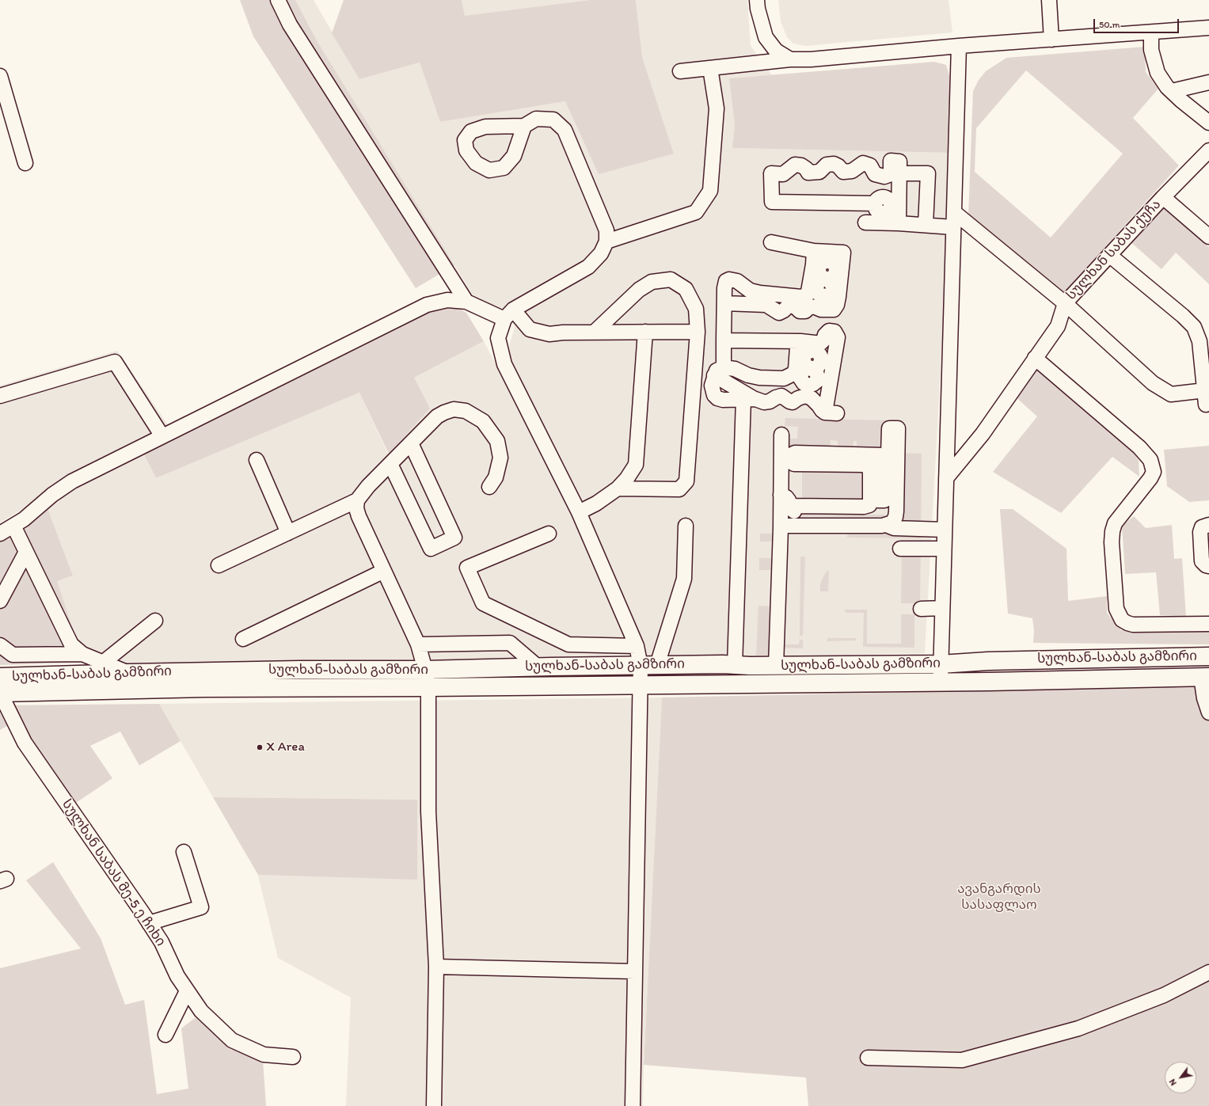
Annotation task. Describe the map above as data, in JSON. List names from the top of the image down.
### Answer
{
  "streets": {
    "main road": ["სულხან-საბას გამზირი"],
    "street": ["სულხან საბას ქუჩა", "სულხან საბას მე-5 ე ჩიხი"]
  },
  "crossings": [
    ["სულხან-საბას გამზირი", "სულხან საბას მე-5 ე ჩიხი"]
  ],
  "parks": ["ავანგარდის სასაფლაო"],
  "places": ["X Area"],
  "scale_bar": "50 m",
  "north": "bottom left"
}
